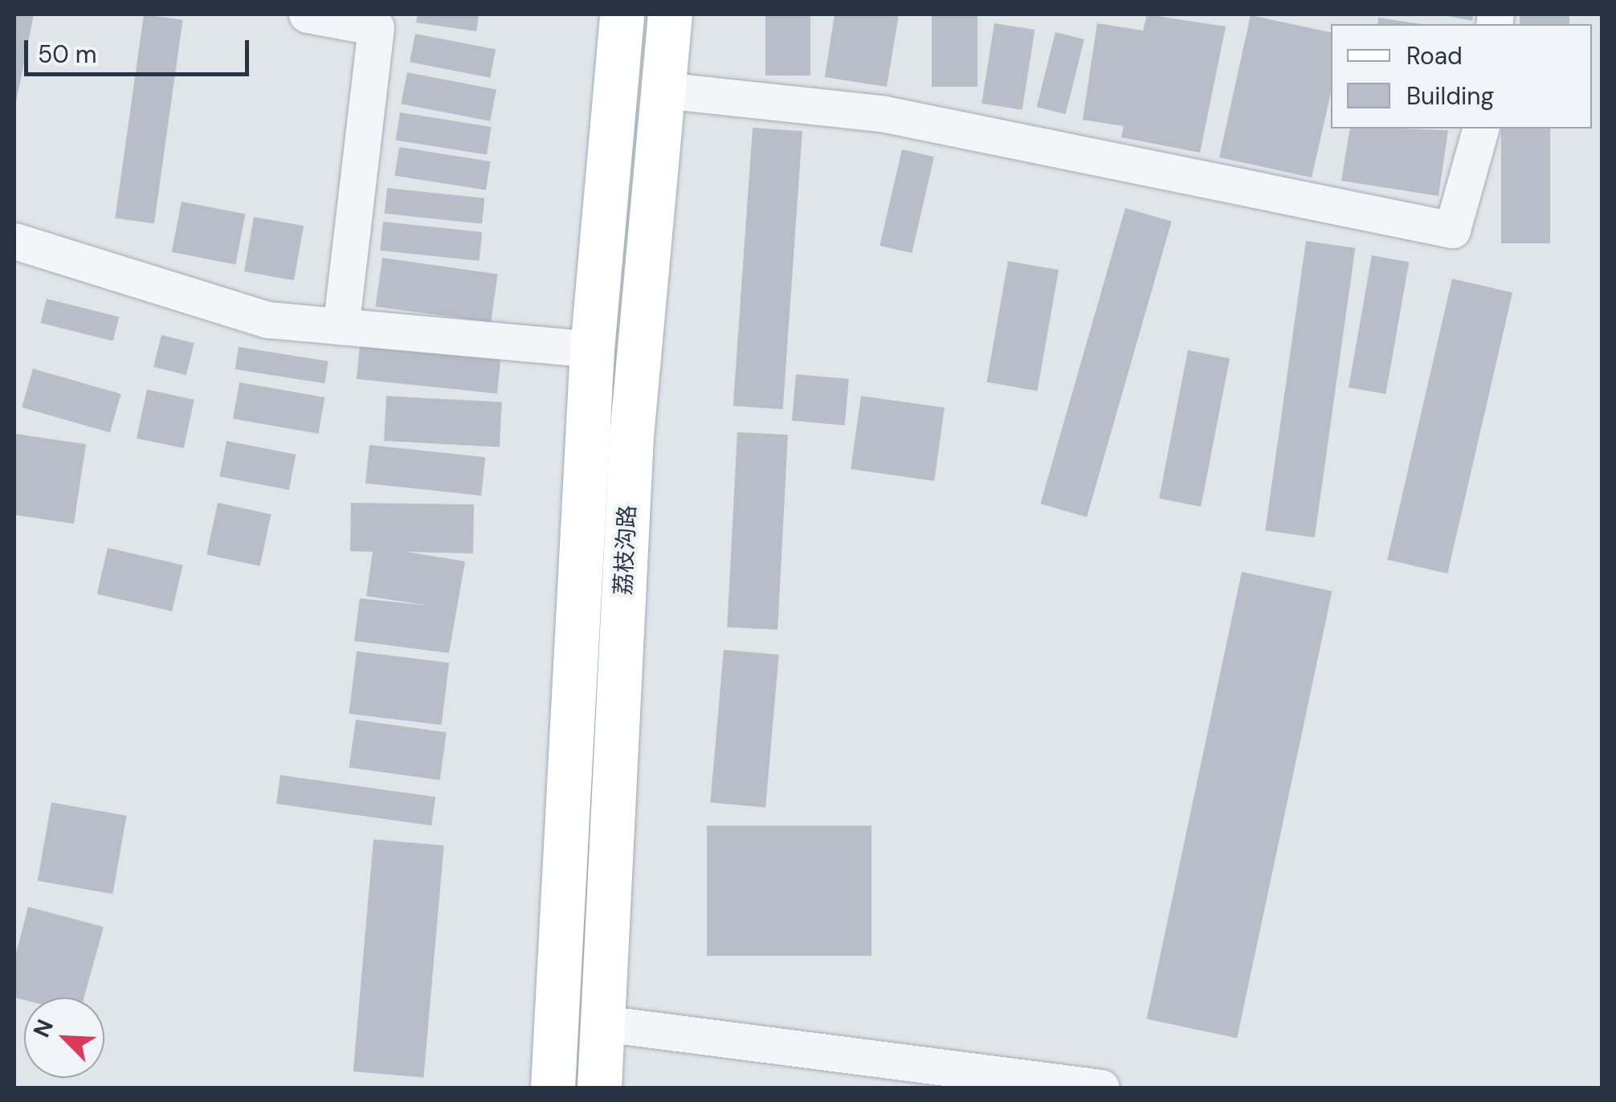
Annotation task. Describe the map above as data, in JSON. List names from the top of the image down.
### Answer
{
  "streets": {
    "main road": ["荔枝沟路"]
  },
  "legend": ["Road", "Building"],
  "scale_bar": "50 m",
  "north": "top left"
}
